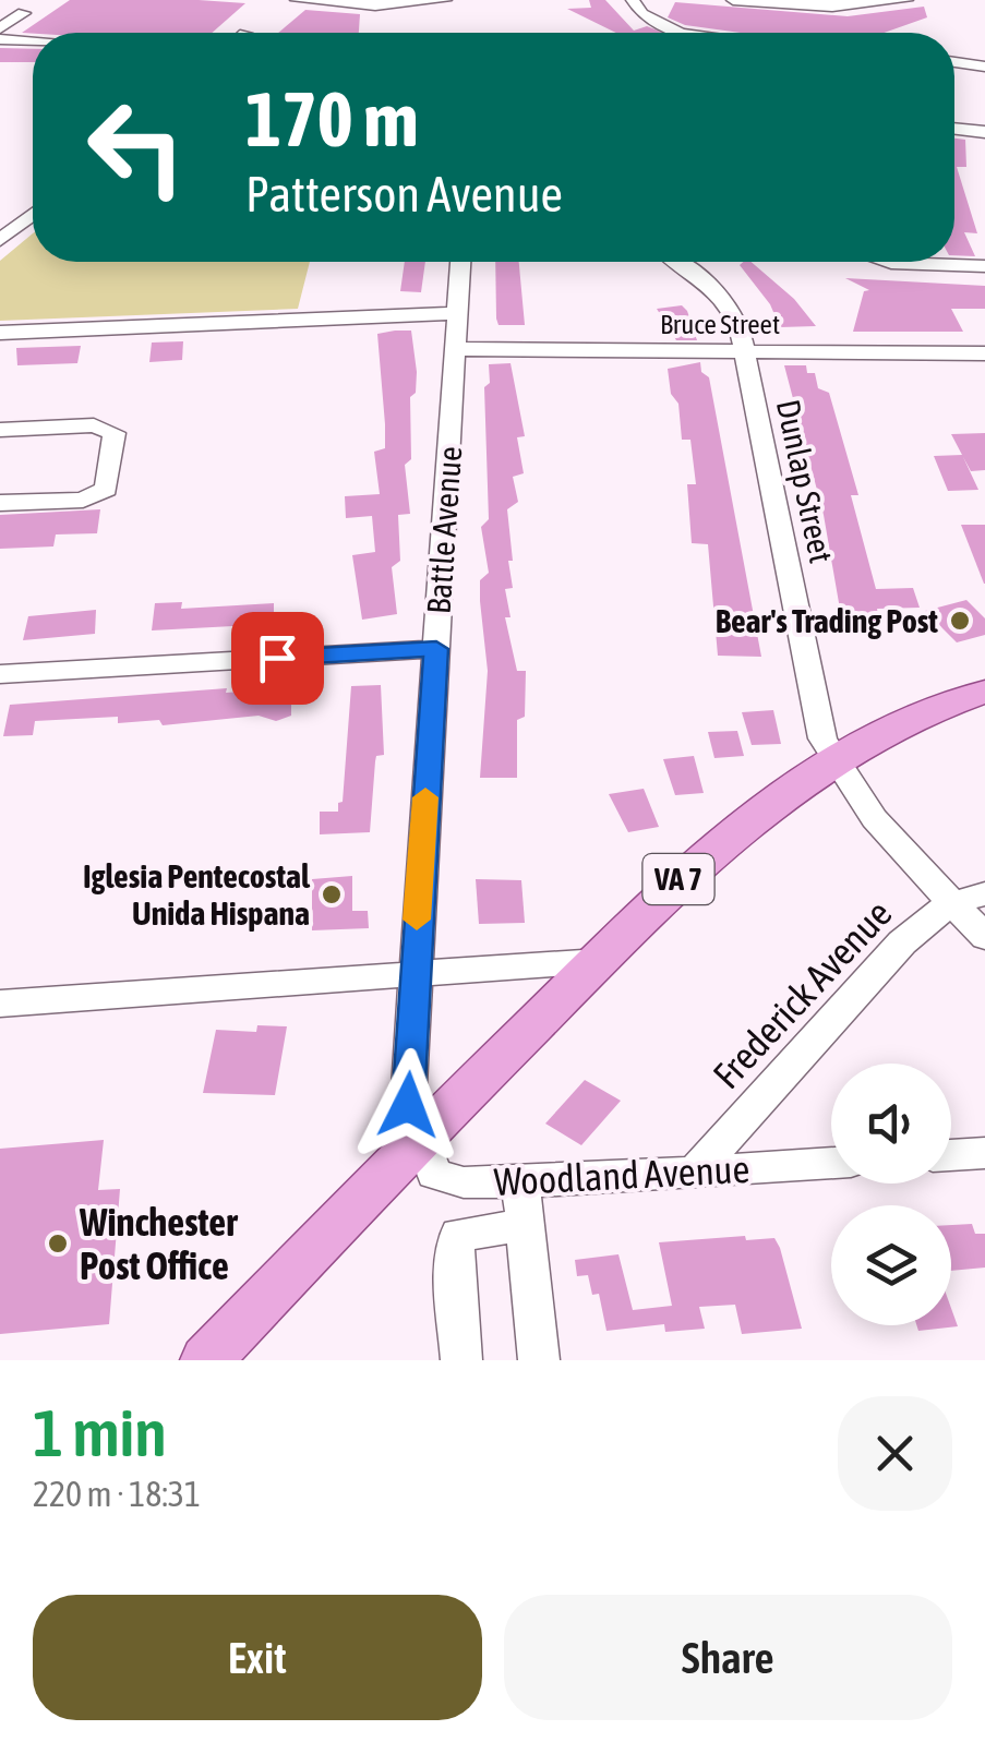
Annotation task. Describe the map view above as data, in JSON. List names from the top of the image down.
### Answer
{
  "streets": {
    "main road": ["VA 7"],
    "street": [
      "Bruce Street",
      "Dunlap Street",
      "Battle Avenue",
      "Frederick Avenue",
      "Woodland Avenue"
    ]
  },
  "crossings": [
    ["Bruce Street", "Dunlap Street"],
    ["Bruce Street", "Battle Avenue"],
    ["Dunlap Street", "VA 7"],
    ["Battle Avenue", "VA 7"],
    ["Battle Avenue", "Woodland Avenue"],
    ["VA 7", "Woodland Avenue"],
    ["Frederick Avenue", "Woodland Avenue"]
  ],
  "places": ["Bear's Trading Post", "Iglesia Pentecostal Unida Hispana", "Winchester Post Office"],
  "page": {
    "turn": ["170 m", "Patterson Avenue"],
    "heading": ["1 min", "220 m · 18:31"],
    "buttons": ["Exit", "Share"]
  }
}
